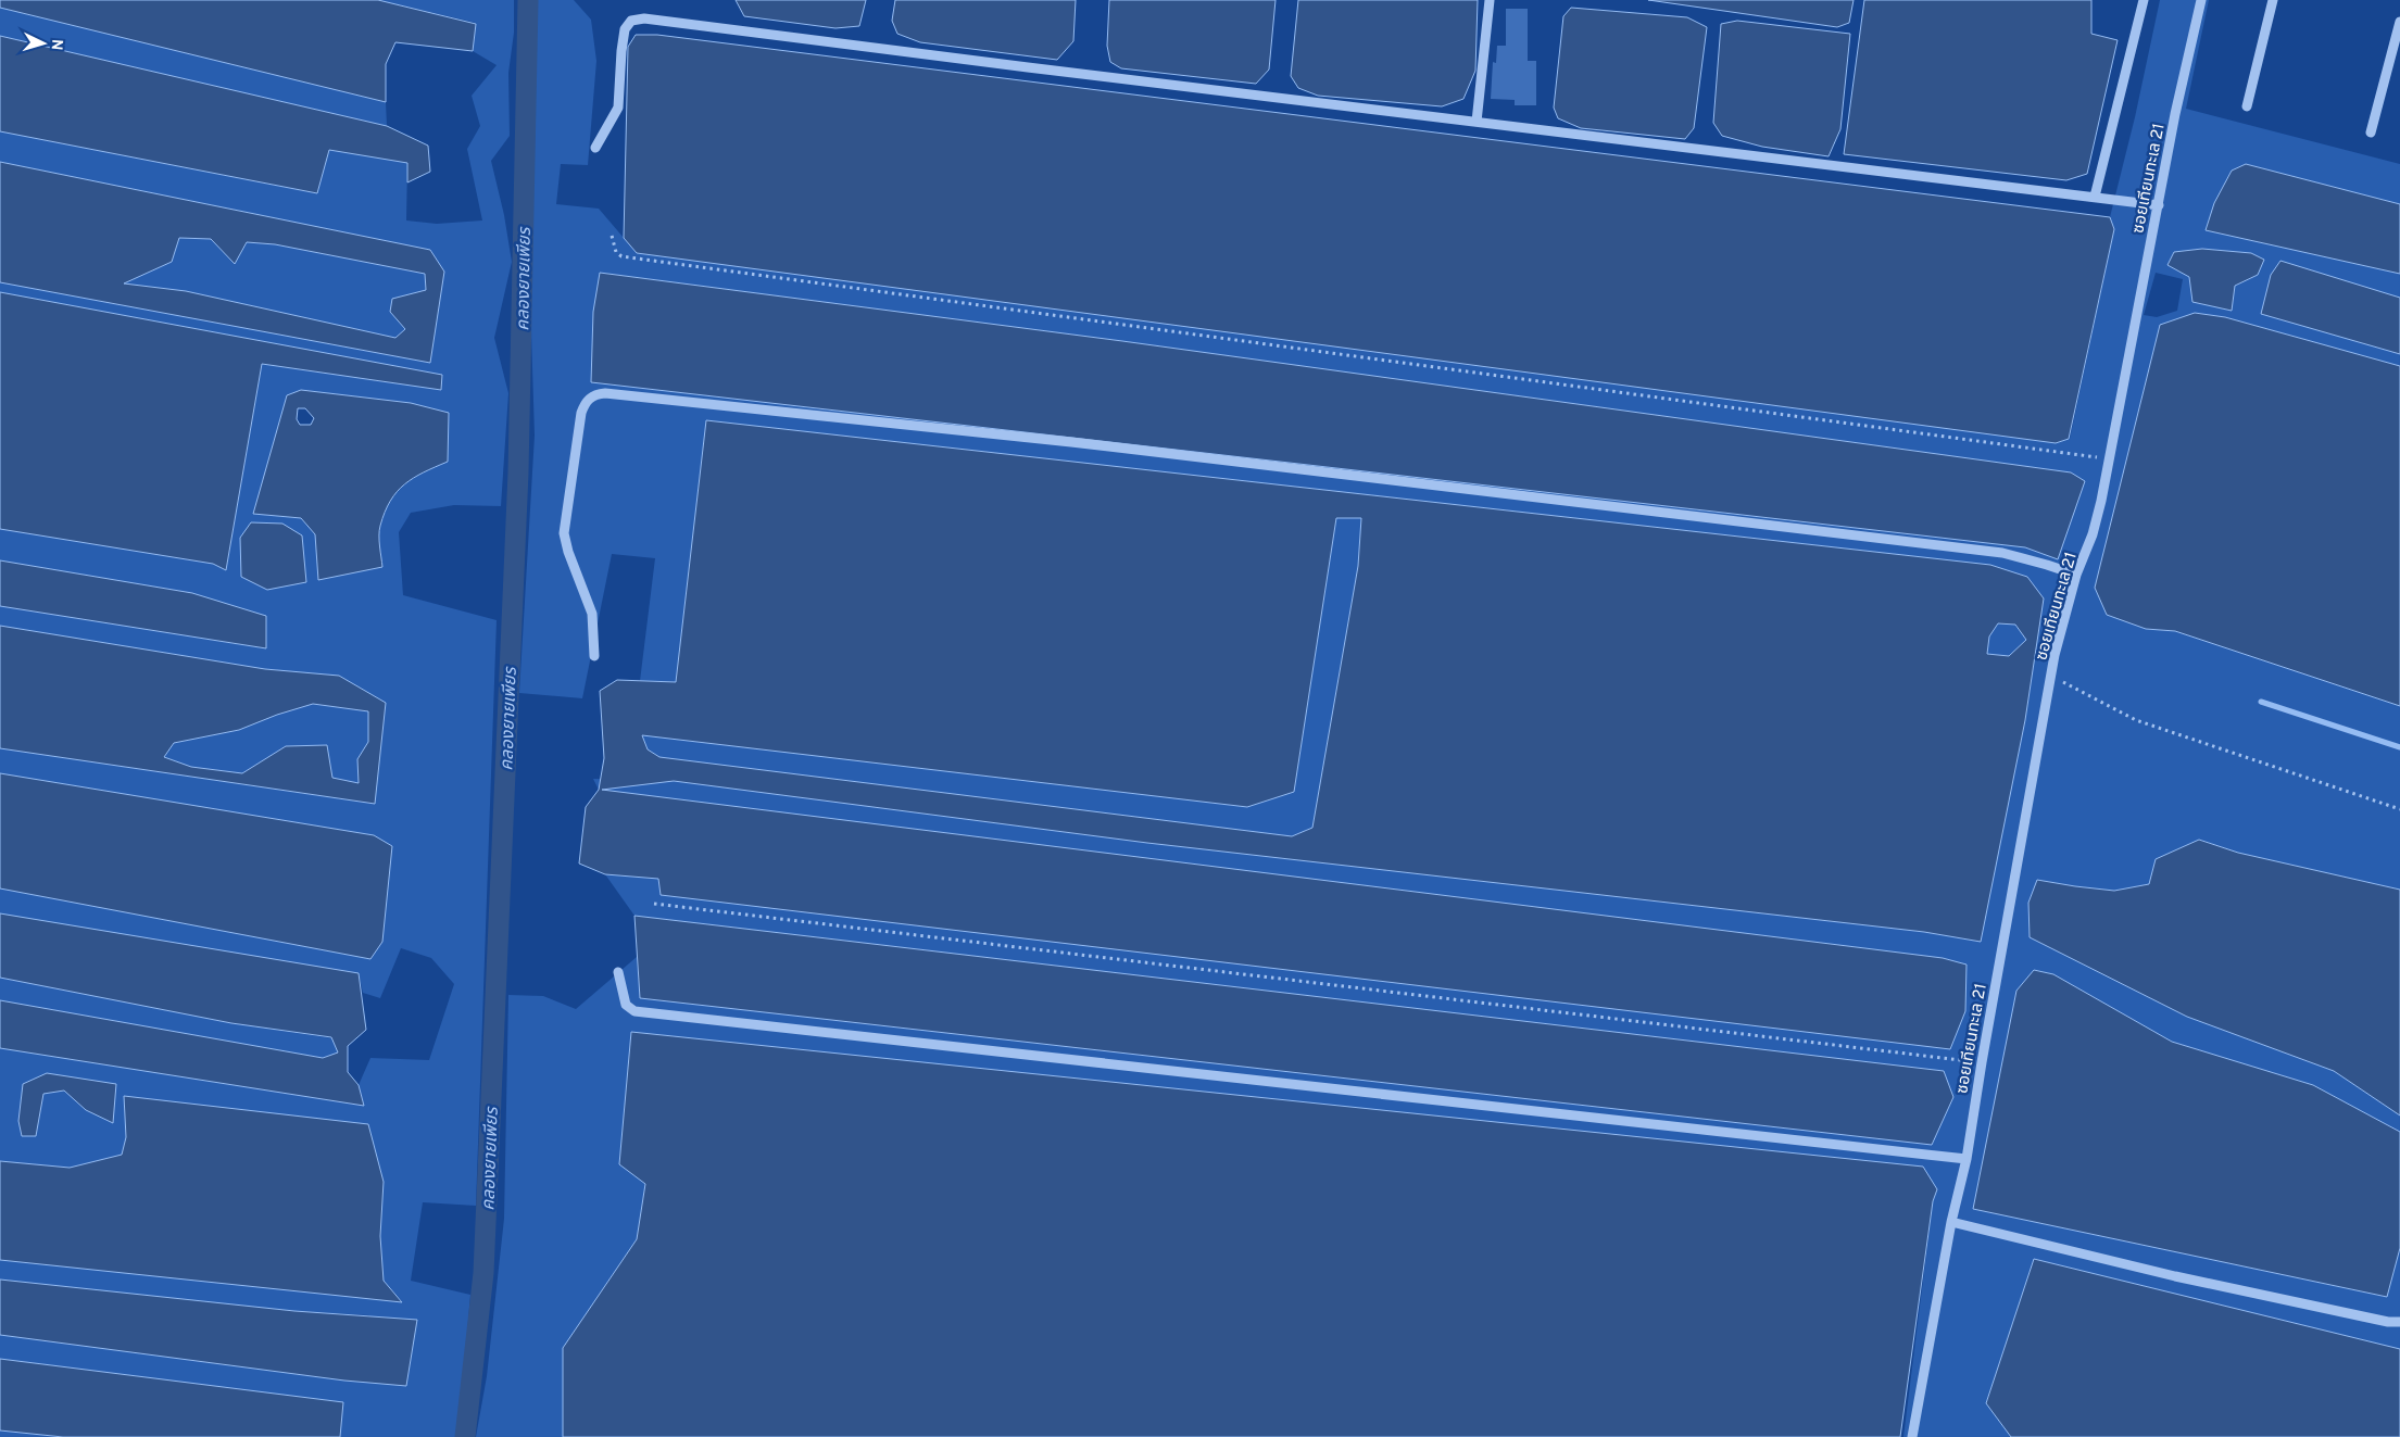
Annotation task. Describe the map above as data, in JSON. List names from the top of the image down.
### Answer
{
  "streets": {
    "street": ["ซอยเทียนทะเล 21"]
  },
  "water": ["คลองยายเพียร"],
  "north": "right"
}
